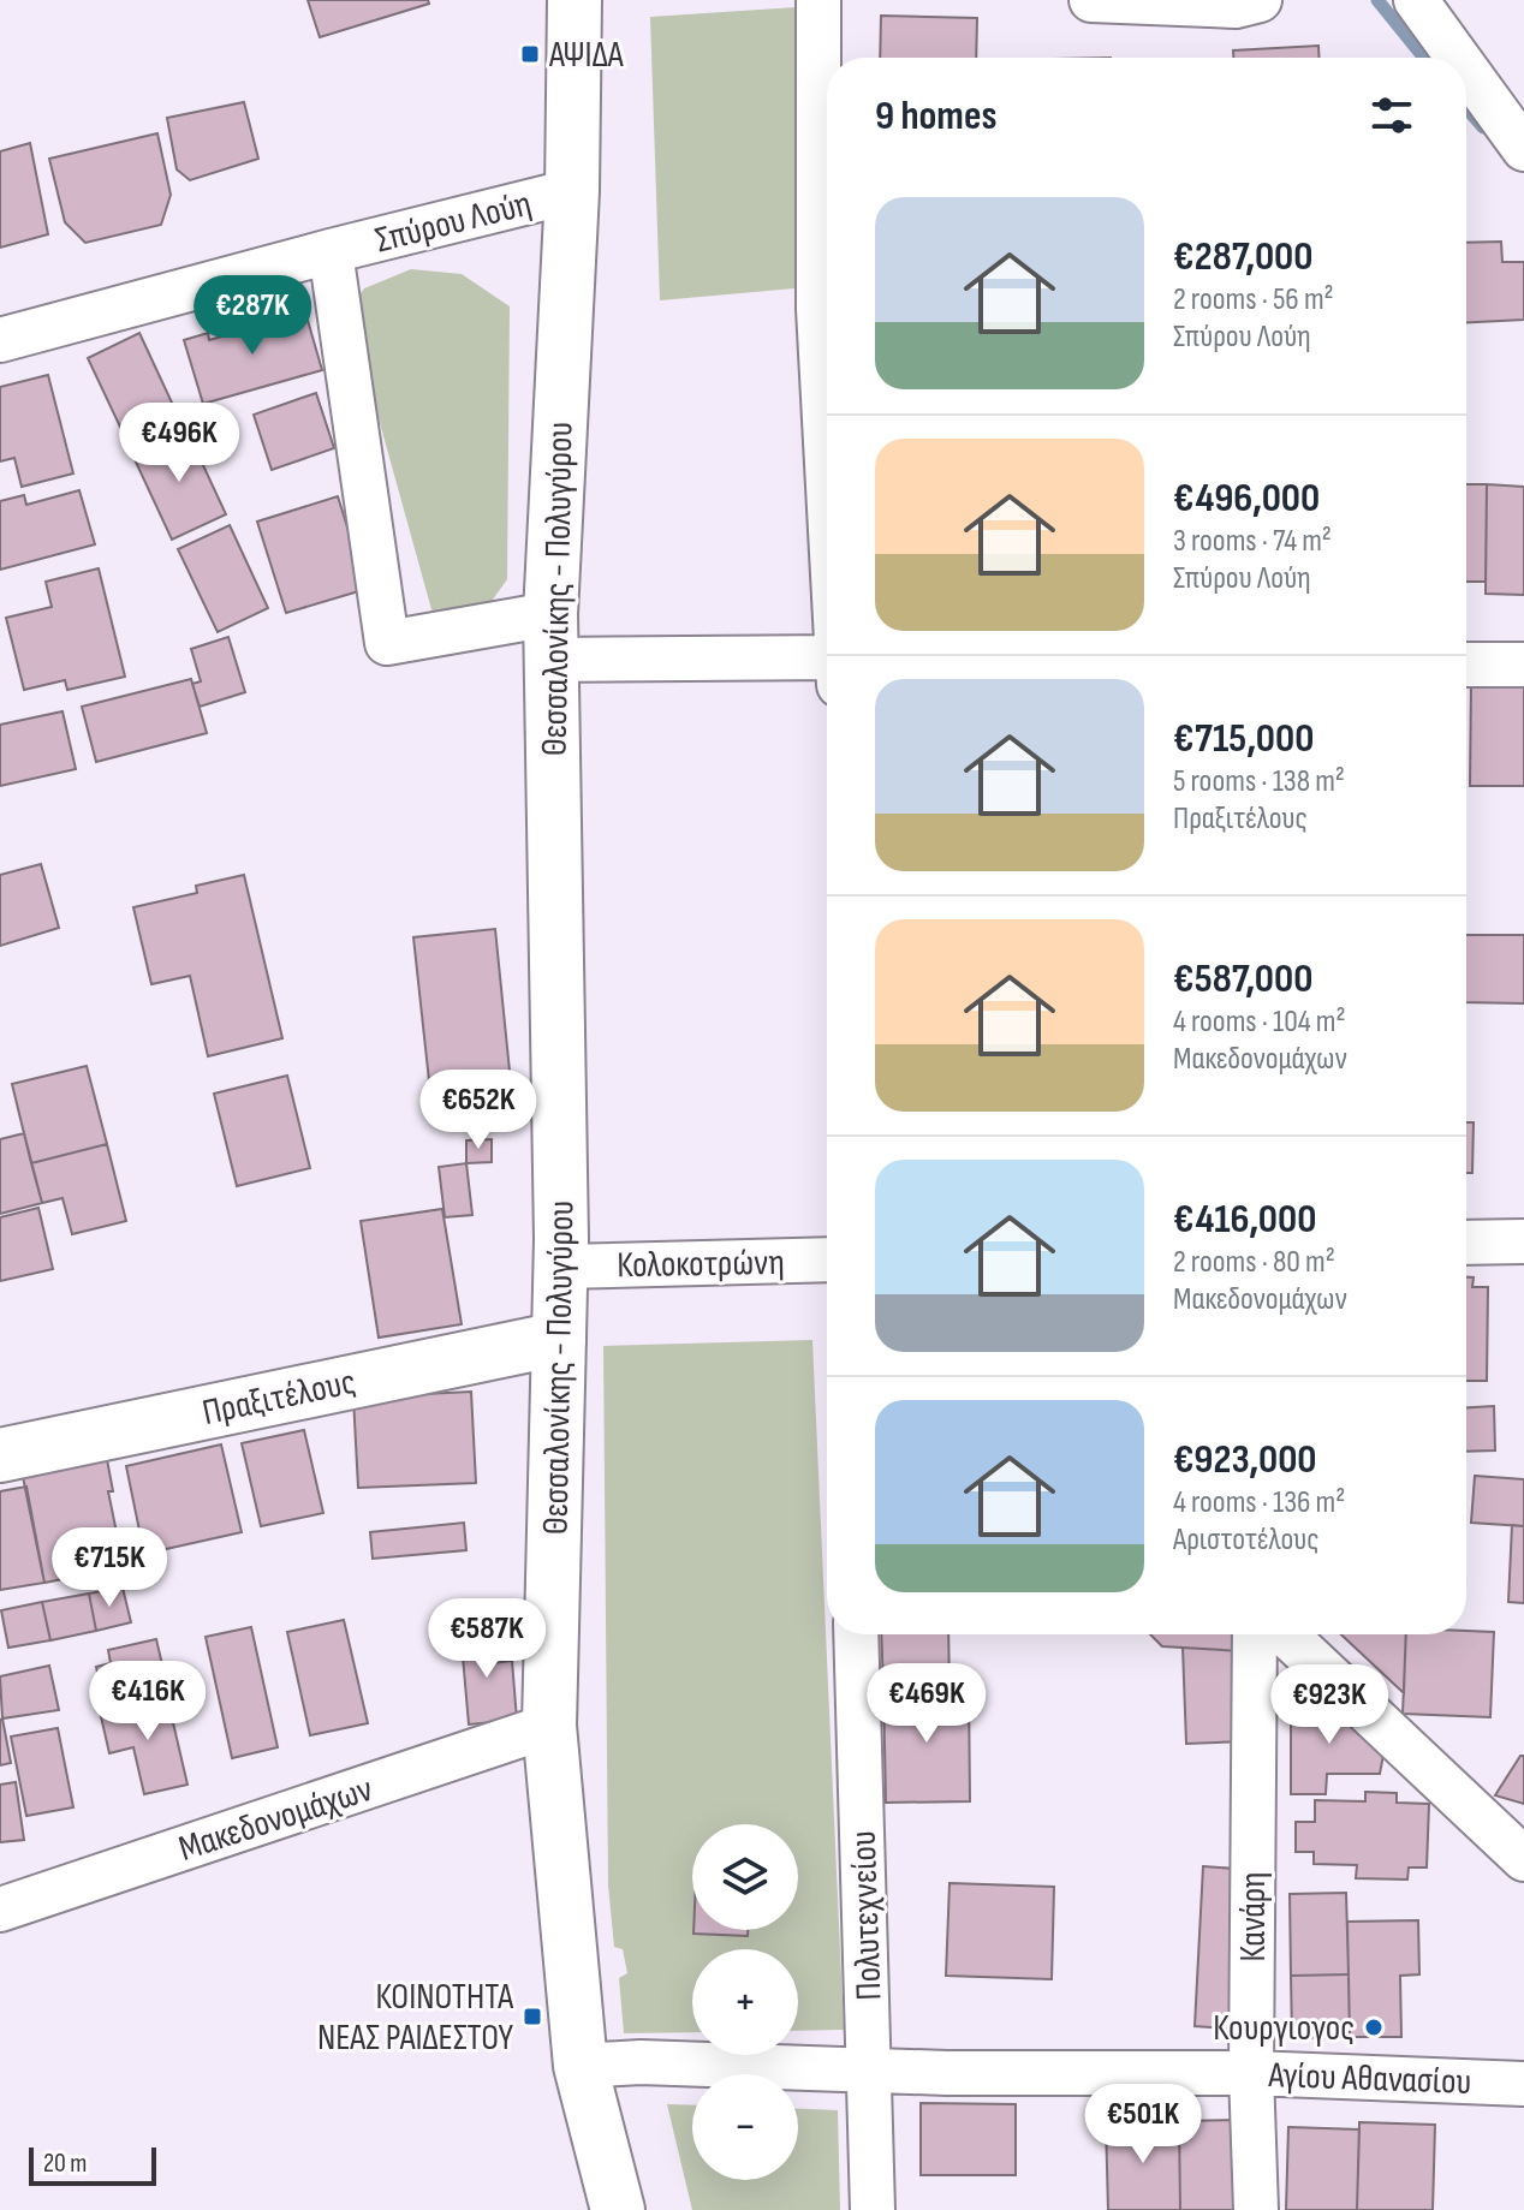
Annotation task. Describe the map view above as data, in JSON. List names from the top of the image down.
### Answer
{
  "streets": {
    "main road": ["Θεσσαλονίκης - Πολυγύρου", "Πραξιτέλους"],
    "street": [
      "Σπύρου Λούη",
      "Κολοκοτρώνη",
      "Μακεδονομάχων",
      "Πολυτεχνείου",
      "Κανάρη",
      "Αγίου Αθανασίου"
    ]
  },
  "crossings": [
    ["Σπύρου Λούη", "Θεσσαλονίκης - Πολυγύρου"],
    ["Θεσσαλονίκης - Πολυγύρου", "Κολοκοτρώνη"],
    ["Θεσσαλονίκης - Πολυγύρου", "Πραξιτέλους"],
    ["Θεσσαλονίκης - Πολυγύρου", "Μακεδονομάχων"],
    ["Θεσσαλονίκης - Πολυγύρου", "Αγίου Αθανασίου"],
    ["Πολυτεχνείου", "Αγίου Αθανασίου"],
    ["Κανάρη", "Αγίου Αθανασίου"]
  ],
  "places": {
    "transit": ["ΑΨΙΔΑ", "ΚΟΙΝΟΤΗΤΑ ΝΕΑΣ ΡΑΙΔΕΣΤΟΥ"],
    "other": ["Κουργιογος"]
  },
  "scale_bar": "20 m",
  "page": {
    "heading": "9 homes",
    "list": [
      {
        "name": "€287,000",
        "note": "2 rooms · 56 m² · Σπύρου Λούη"
      },
      {
        "name": "€496,000",
        "note": "3 rooms · 74 m² · Σπύρου Λούη"
      },
      {
        "name": "€715,000",
        "note": "5 rooms · 138 m² · Πραξιτέλους"
      },
      {
        "name": "€587,000",
        "note": "4 rooms · 104 m² · Μακεδονομάχων"
      },
      {
        "name": "€416,000",
        "note": "2 rooms · 80 m² · Μακεδονομάχων"
      },
      {
        "name": "€923,000",
        "note": "4 rooms · 136 m² · Αριστοτέλους"
      }
    ],
    "price": [
      "€287K",
      "€496K",
      "€652K",
      "€715K",
      "€587K",
      "€416K",
      "€469K",
      "€923K",
      "€501K"
    ],
    "map_buttons": ["+", "−"],
    "scale": "20 m"
  }
}
